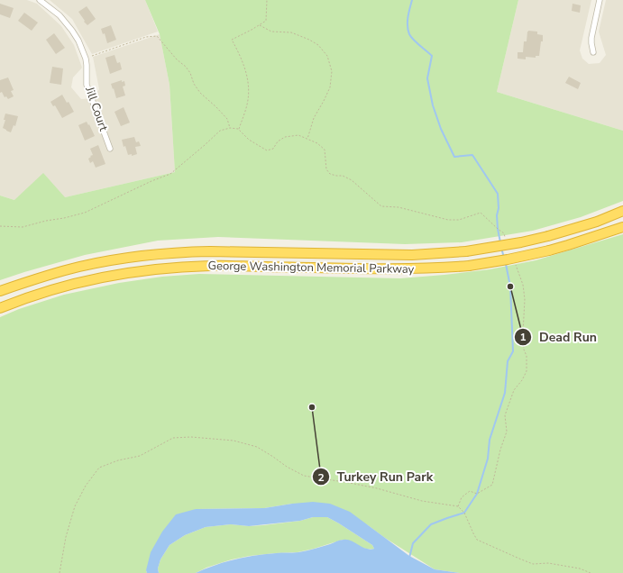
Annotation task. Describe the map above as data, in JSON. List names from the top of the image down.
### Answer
{
  "streets": {
    "highway": ["George Washington Memorial Parkway"],
    "street": ["Jill Court"]
  },
  "places": ["Dead Run", "Turkey Run Park"]
}
